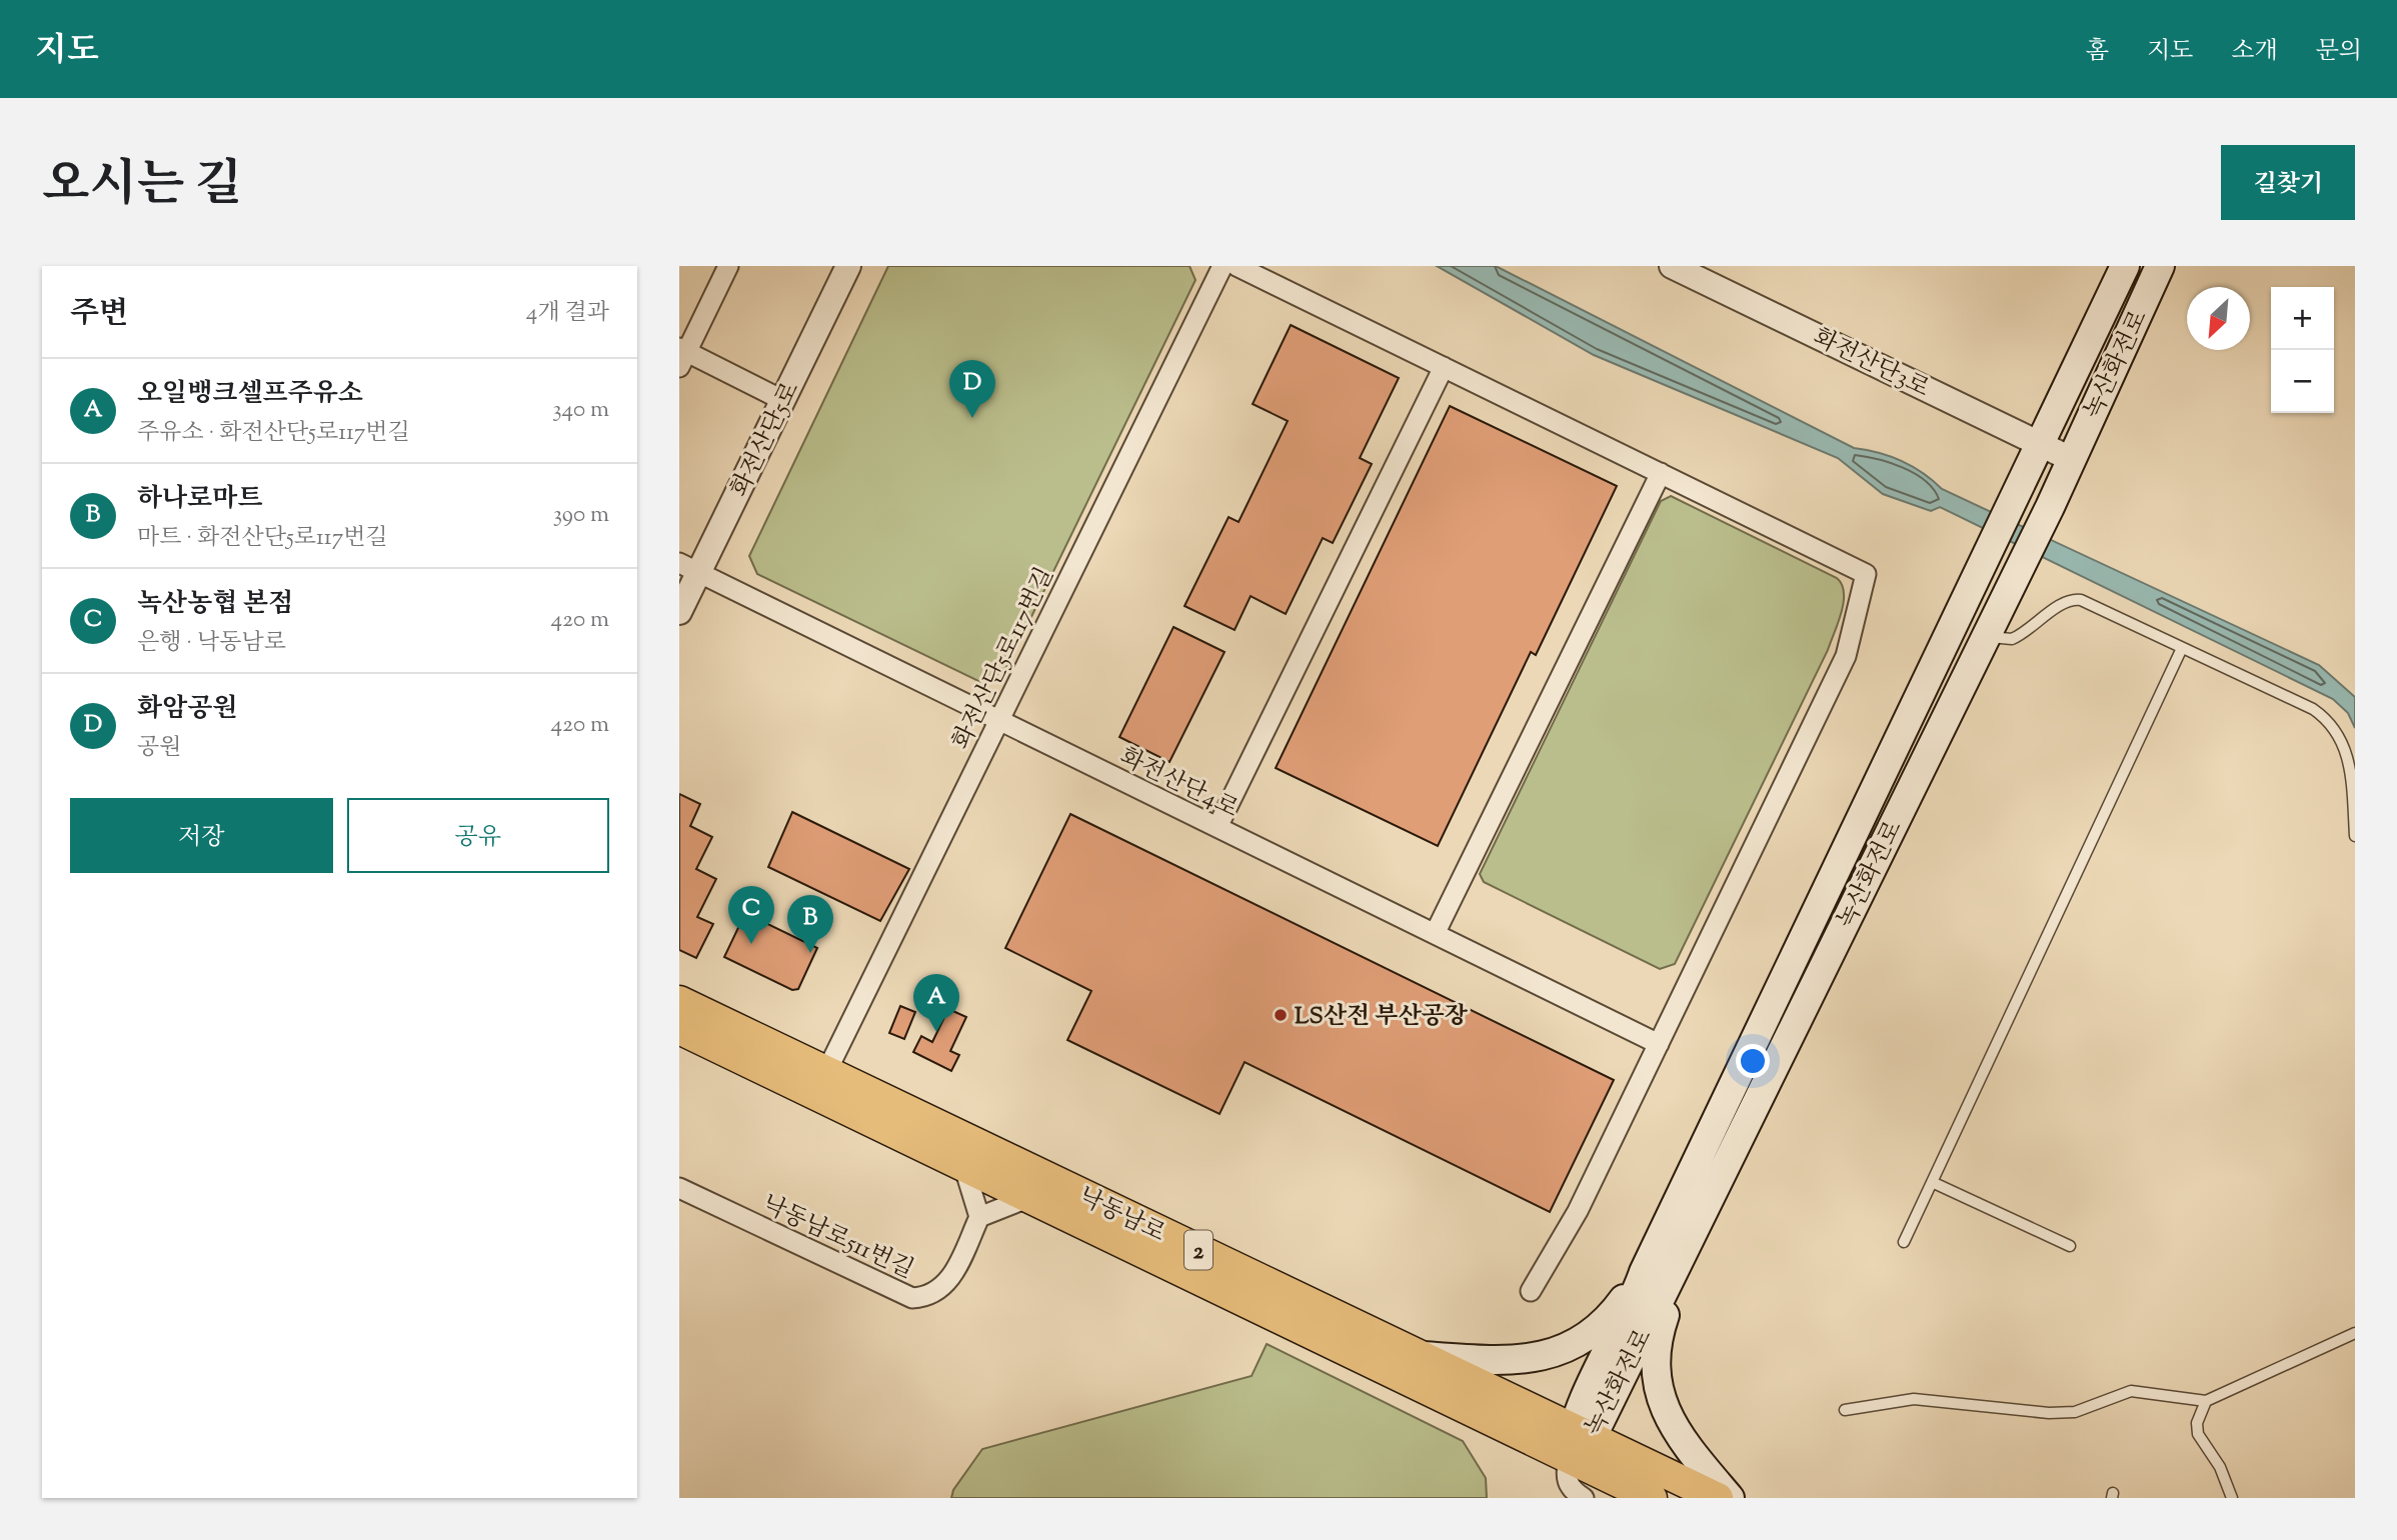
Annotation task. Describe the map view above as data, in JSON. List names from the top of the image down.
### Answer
{
  "streets": {
    "main road": ["녹산화전로", "낙동남로", "2"],
    "street": [
      "화전산단3로",
      "화전산단5로",
      "화전산단5로117번길",
      "화전산단4로",
      "낙동남로511번길"
    ]
  },
  "crossings": [
    ["화전산단3로", "녹산화전로"],
    ["녹산화전로", "낙동남로"],
    ["화전산단5로", "화전산단4로"],
    ["화전산단5로117번길", "화전산단4로"],
    ["화전산단5로117번길", "낙동남로"]
  ],
  "places": ["LS산전 부산공장"],
  "north": "bottom left",
  "page": {
    "header": "지도",
    "nav": [
      "홈",
      "지도",
      "소개",
      "문의"
    ],
    "title": "오시는 길",
    "buttons": [
      "길찾기",
      ["저장", "공유"]
    ],
    "heading": ["주변", "4개 결과"],
    "map_buttons": ["+", "−"],
    "list": [
      {
        "mark": "A",
        "name": "오일뱅크셀프주유소",
        "note": "주유소 · 화전산단5로117번길",
        "value": "340 m"
      },
      {
        "mark": "B",
        "name": "하나로마트",
        "note": "마트 · 화전산단5로117번길",
        "value": "390 m"
      },
      {
        "mark": "C",
        "name": "녹산농협 본점",
        "note": "은행 · 낙동남로",
        "value": "420 m"
      },
      {
        "mark": "D",
        "name": "화암공원",
        "note": "공원",
        "value": "420 m"
      }
    ],
    "pins": [
      "D",
      "C",
      "B",
      "A"
    ]
  }
}
